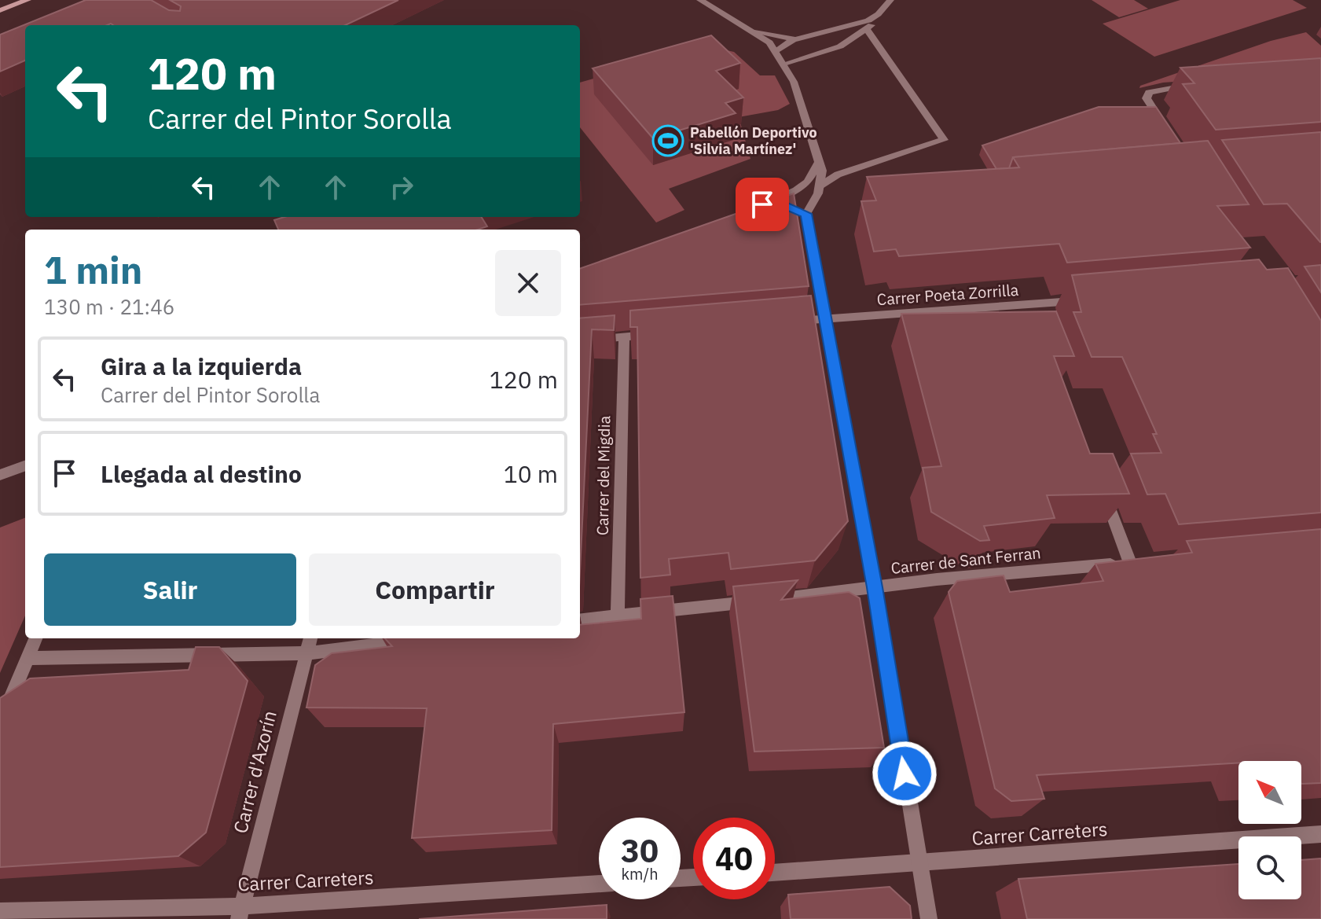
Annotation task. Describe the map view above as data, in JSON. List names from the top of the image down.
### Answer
{
  "streets": {
    "street": [
      "Carrer Poeta Zorrilla",
      "Carrer del Migdia",
      "Carrer de Sant Ferran",
      "Carrer d'Azorín",
      "Carrer Carreters"
    ]
  },
  "crossings": [
    ["Carrer del Migdia", "Carrer de Sant Ferran"],
    ["Carrer d'Azorín", "Carrer Carreters"]
  ],
  "places": {
    "sports": ["Pabellón Deportivo 'Silvia Martínez'"]
  },
  "north": "top left",
  "page": {
    "turn": ["120 m", "Carrer del Pintor Sorolla"],
    "heading": ["1 min", "130 m · 21:46"],
    "list": [
      {
        "name": "Gira a la izquierda",
        "note": "Carrer del Pintor Sorolla",
        "value": "120 m"
      },
      {
        "name": "Llegada al destino",
        "value": "10 m"
      }
    ],
    "buttons": ["Salir", "Compartir"],
    "speed": "30 km/h",
    "limit": "40"
  }
}
